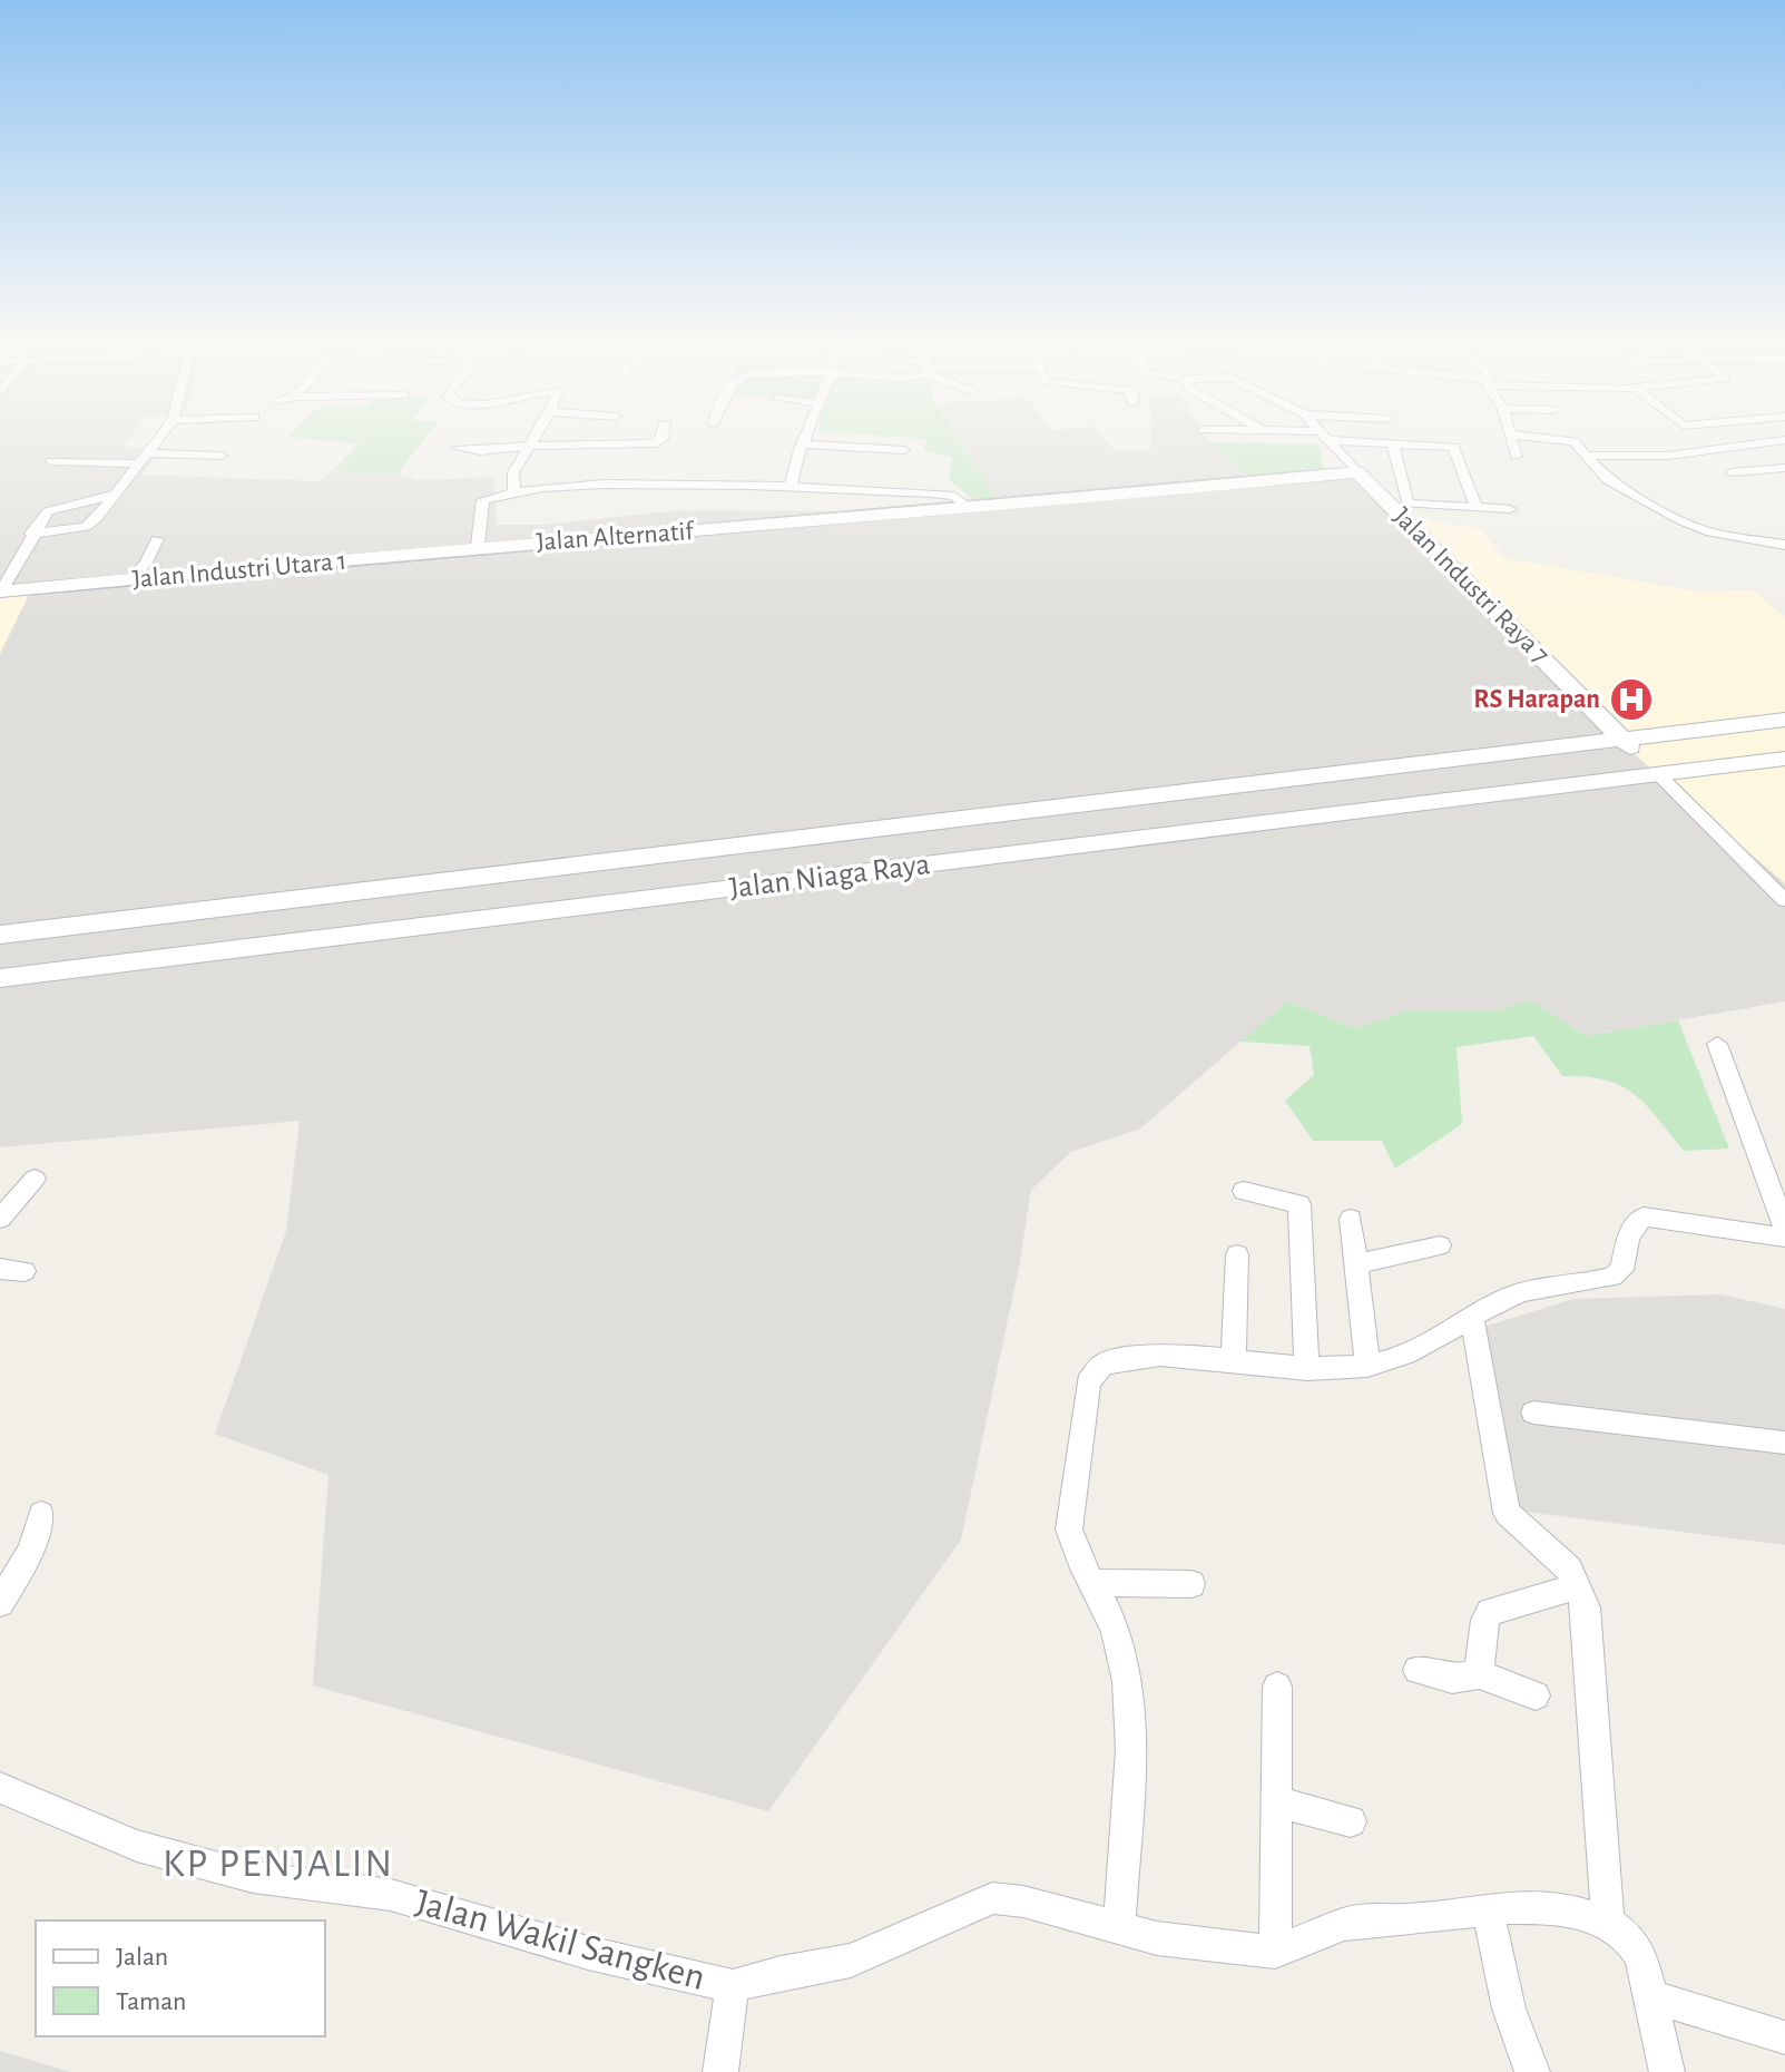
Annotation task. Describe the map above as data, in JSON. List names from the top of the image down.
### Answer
{
  "streets": {
    "main road": [
      "Jalan Alternatif",
      "Jalan Industri Utara 1",
      "Jalan Industri Raya 7",
      "Jalan Niaga Raya"
    ],
    "street": ["Jalan Wakil Sangken"]
  },
  "crossings": [
    ["Jalan Alternatif", "Jalan Industri Utara 1"],
    ["Jalan Alternatif", "Jalan Industri Raya 7"],
    ["Jalan Industri Raya 7", "Jalan Niaga Raya"]
  ],
  "districts": ["KP PENJALIN"],
  "places": {
    "hospital": ["RS Harapan"]
  },
  "legend": ["Jalan", "Taman"]
}
